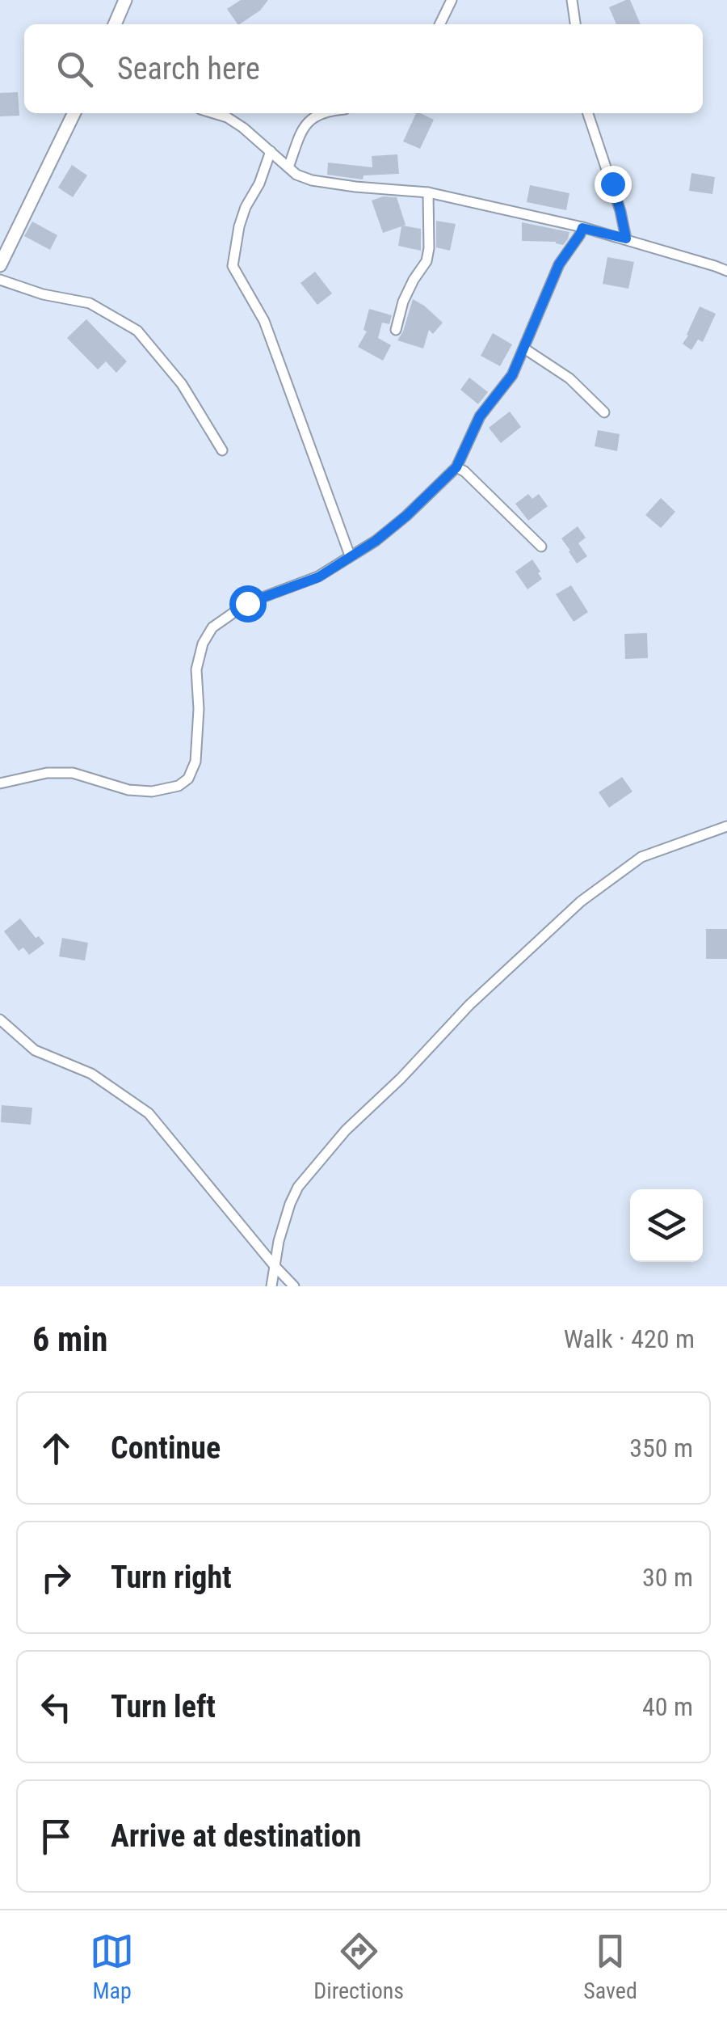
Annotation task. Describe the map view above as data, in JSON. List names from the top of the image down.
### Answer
{
  "page": {
    "search": "Search here",
    "heading": ["6 min", "Walk · 420 m"],
    "list": [
      ["Continue", "350 m"],
      ["Turn right", "30 m"],
      ["Turn left", "40 m"],
      "Arrive at destination"
    ],
    "nav": ["Map", "Directions", "Saved"]
  }
}
